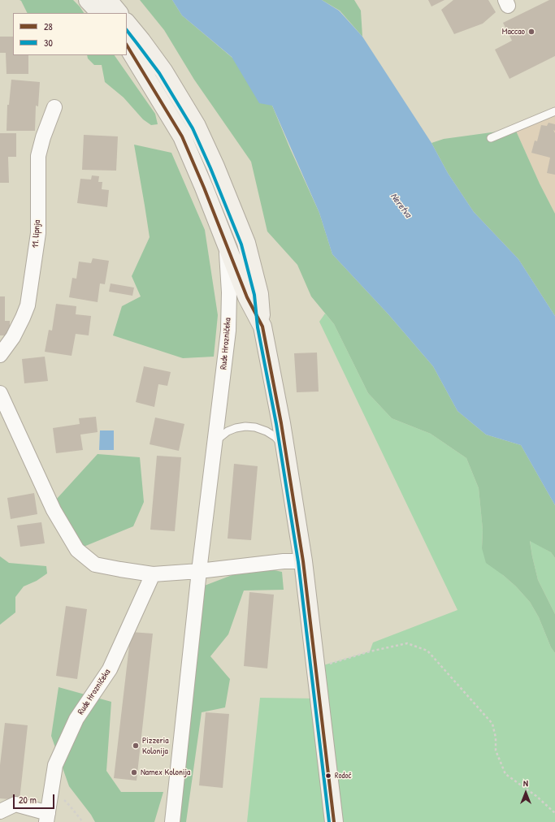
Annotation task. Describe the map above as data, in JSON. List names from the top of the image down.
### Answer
{
  "streets": {
    "street": ["11. lipnja", "Rude Hrozničeka"]
  },
  "water": ["Neretva"],
  "places": [
    "Maccao",
    "Pizzeria Kolonija",
    "Namex Kolonija",
    "Rodoč"
  ],
  "lines": ["transit line 30", "transit line 28"],
  "legend": ["28", "30"],
  "scale_bar": "20 m",
  "north": "top"
}
